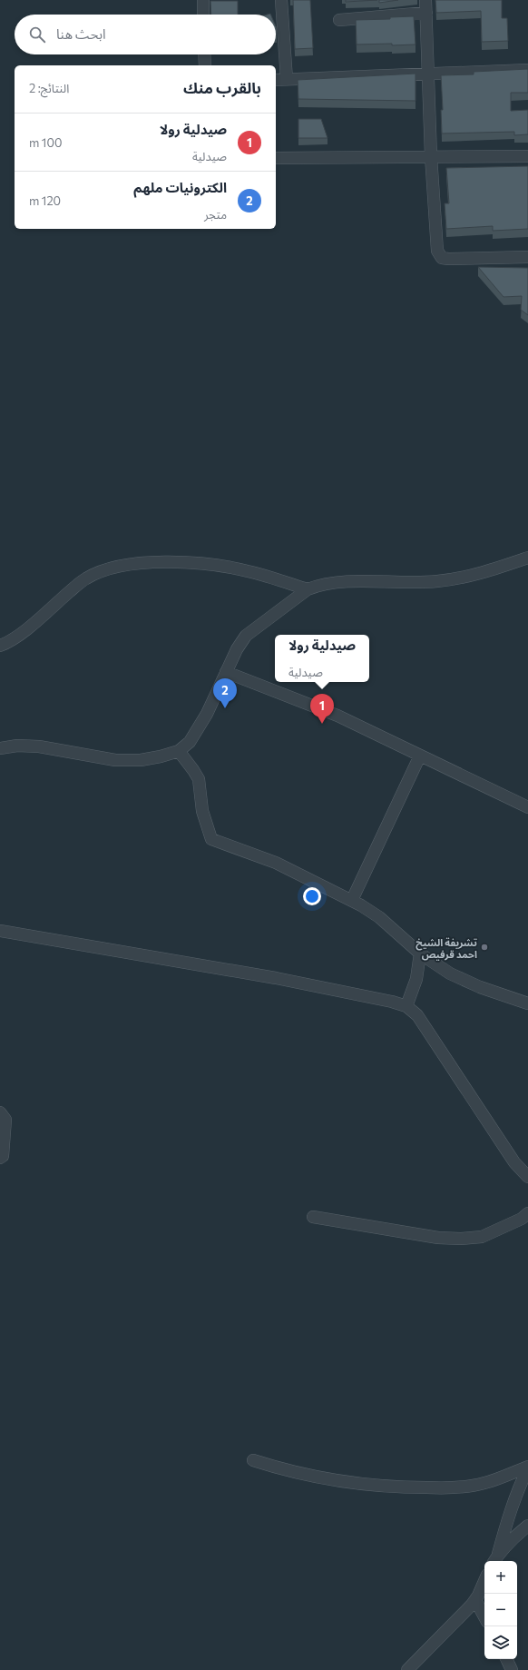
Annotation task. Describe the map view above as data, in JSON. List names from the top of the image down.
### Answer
{
  "places": ["تشريفة الشيخ احمد قرفيص"],
  "page": {
    "search": "ابحث هنا",
    "heading": ["بالقرب منك", "النتائج: 2"],
    "list": [
      {
        "mark": "1",
        "name": "صيدلية رولا",
        "note": "صيدلية",
        "value": "100 m"
      },
      {
        "mark": "2",
        "name": "الكترونيات ملهم",
        "note": "متجر",
        "value": "120 m"
      }
    ],
    "popup": ["صيدلية رولا", "صيدلية"],
    "pins": ["2", "1"],
    "map_buttons": ["+", "−"]
  }
}
